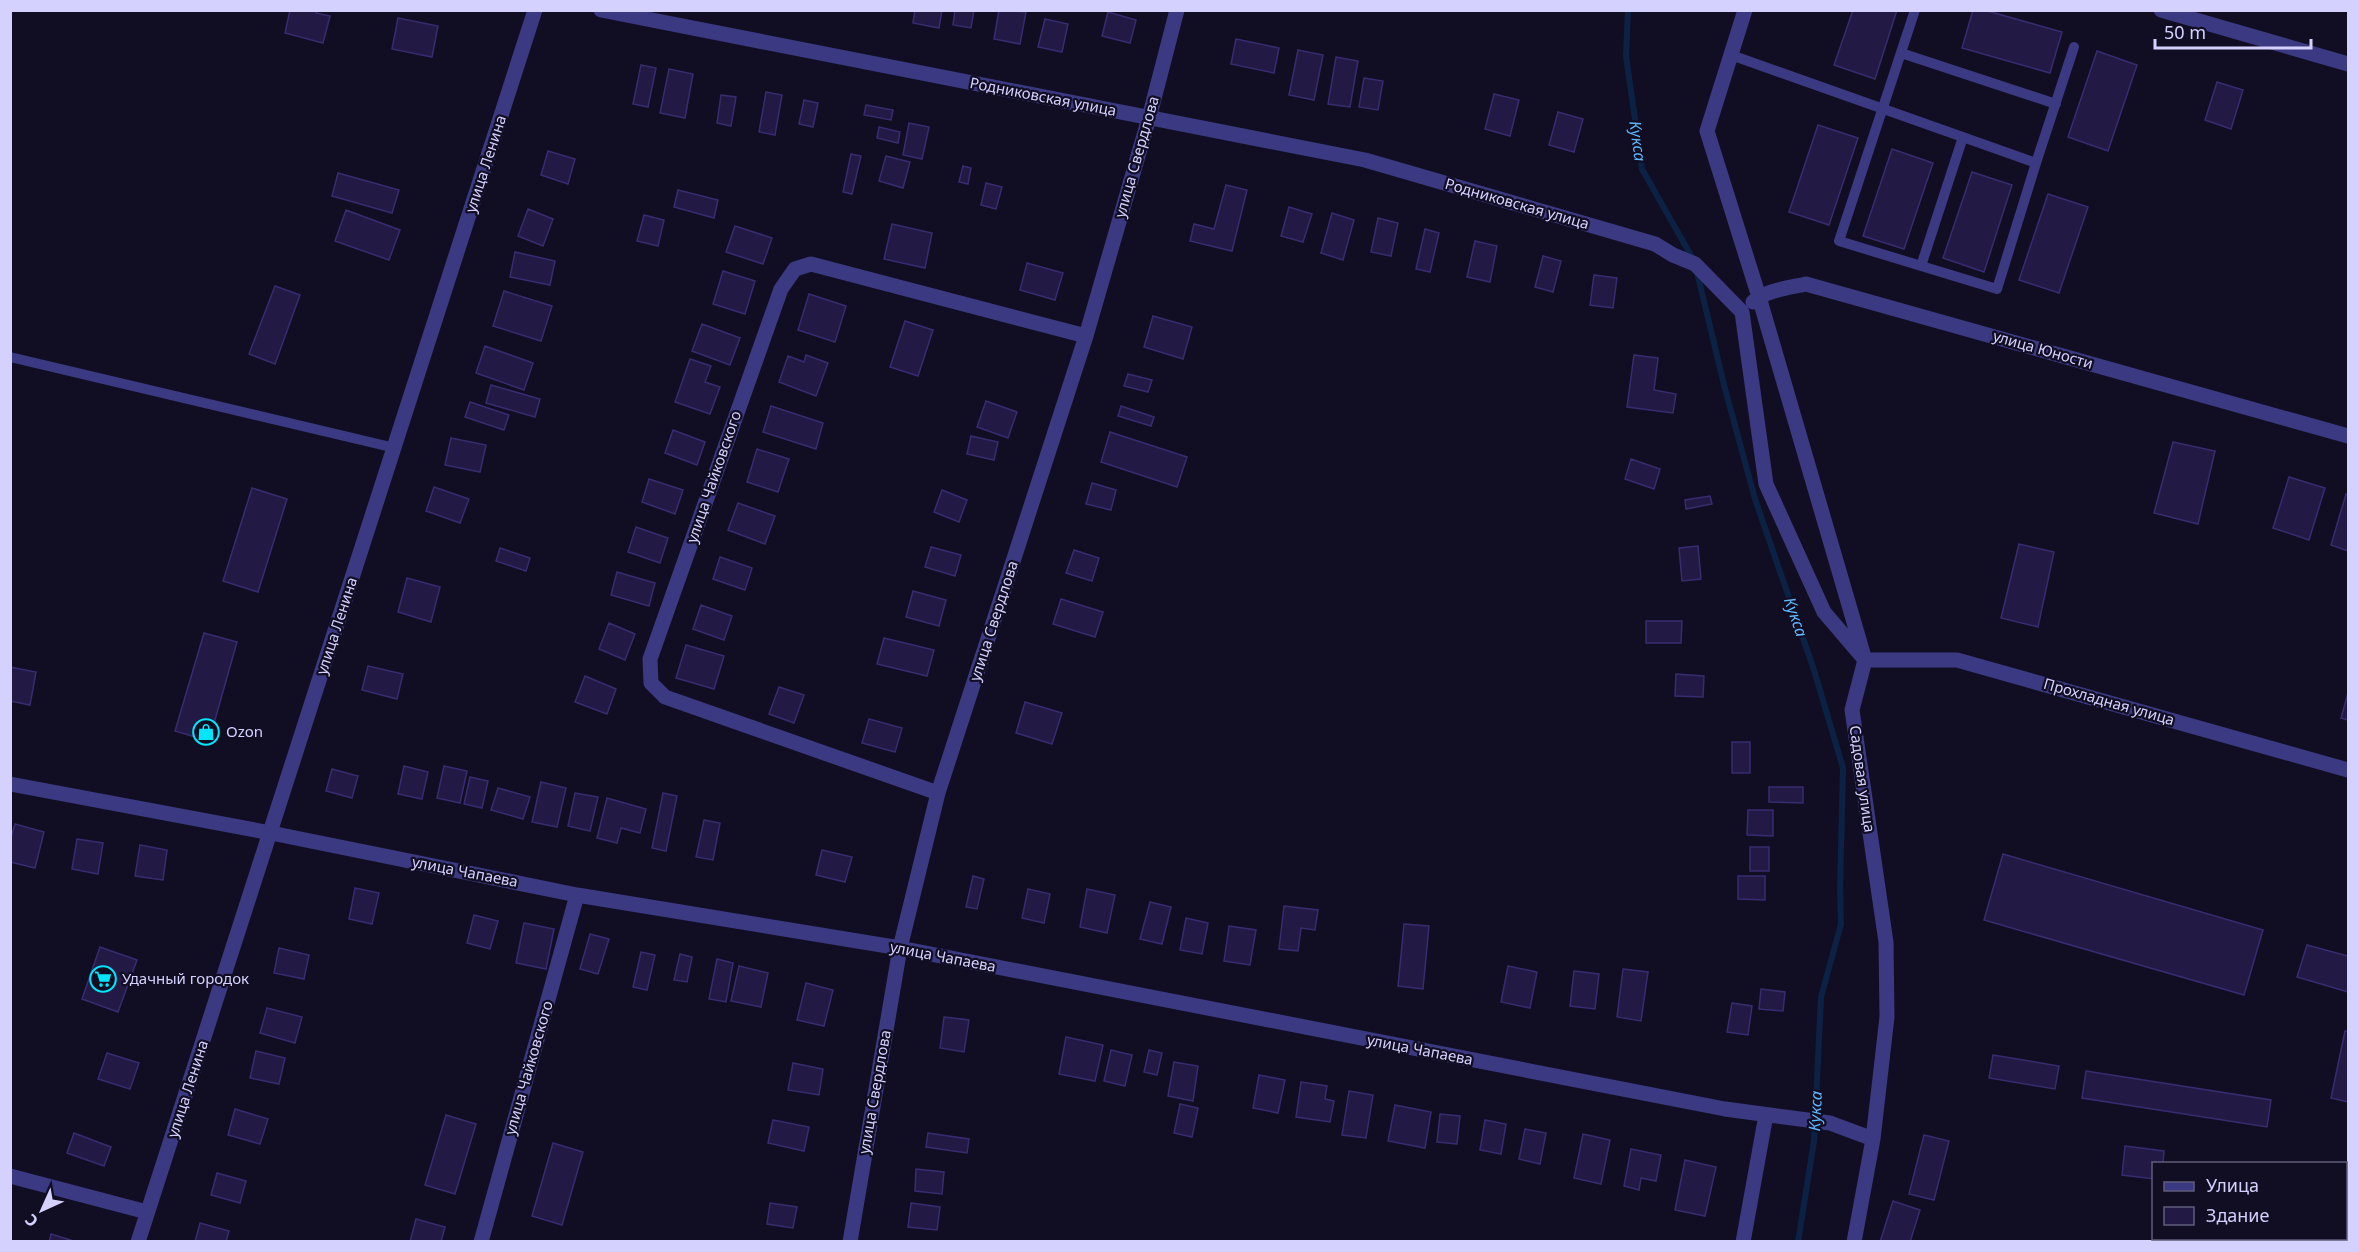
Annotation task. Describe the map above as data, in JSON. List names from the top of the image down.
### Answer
{
  "streets": {
    "street": [
      "Родниковская улица",
      "улица Свердлова",
      "улица Ленина",
      "улица Юности",
      "улица Чайковского",
      "Прохладная улица",
      "Садовая улица",
      "улица Чапаева"
    ]
  },
  "crossings": [
    ["Родниковская улица", "улица Свердлова"],
    ["Родниковская улица", "улица Юности"],
    ["улица Свердлова", "улица Чайковского"],
    ["улица Свердлова", "улица Чапаева"],
    ["улица Ленина", "улица Чапаева"],
    ["улица Чайковского", "улица Чапаева"],
    ["Прохладная улица", "Садовая улица"],
    ["Садовая улица", "улица Чапаева"]
  ],
  "water": ["Кукса"],
  "places": {
    "shop": ["Ozon"],
    "supermarket": ["Удачный городок"]
  },
  "legend": ["Улица", "Здание"],
  "scale_bar": "50 m",
  "north": "bottom left"
}
